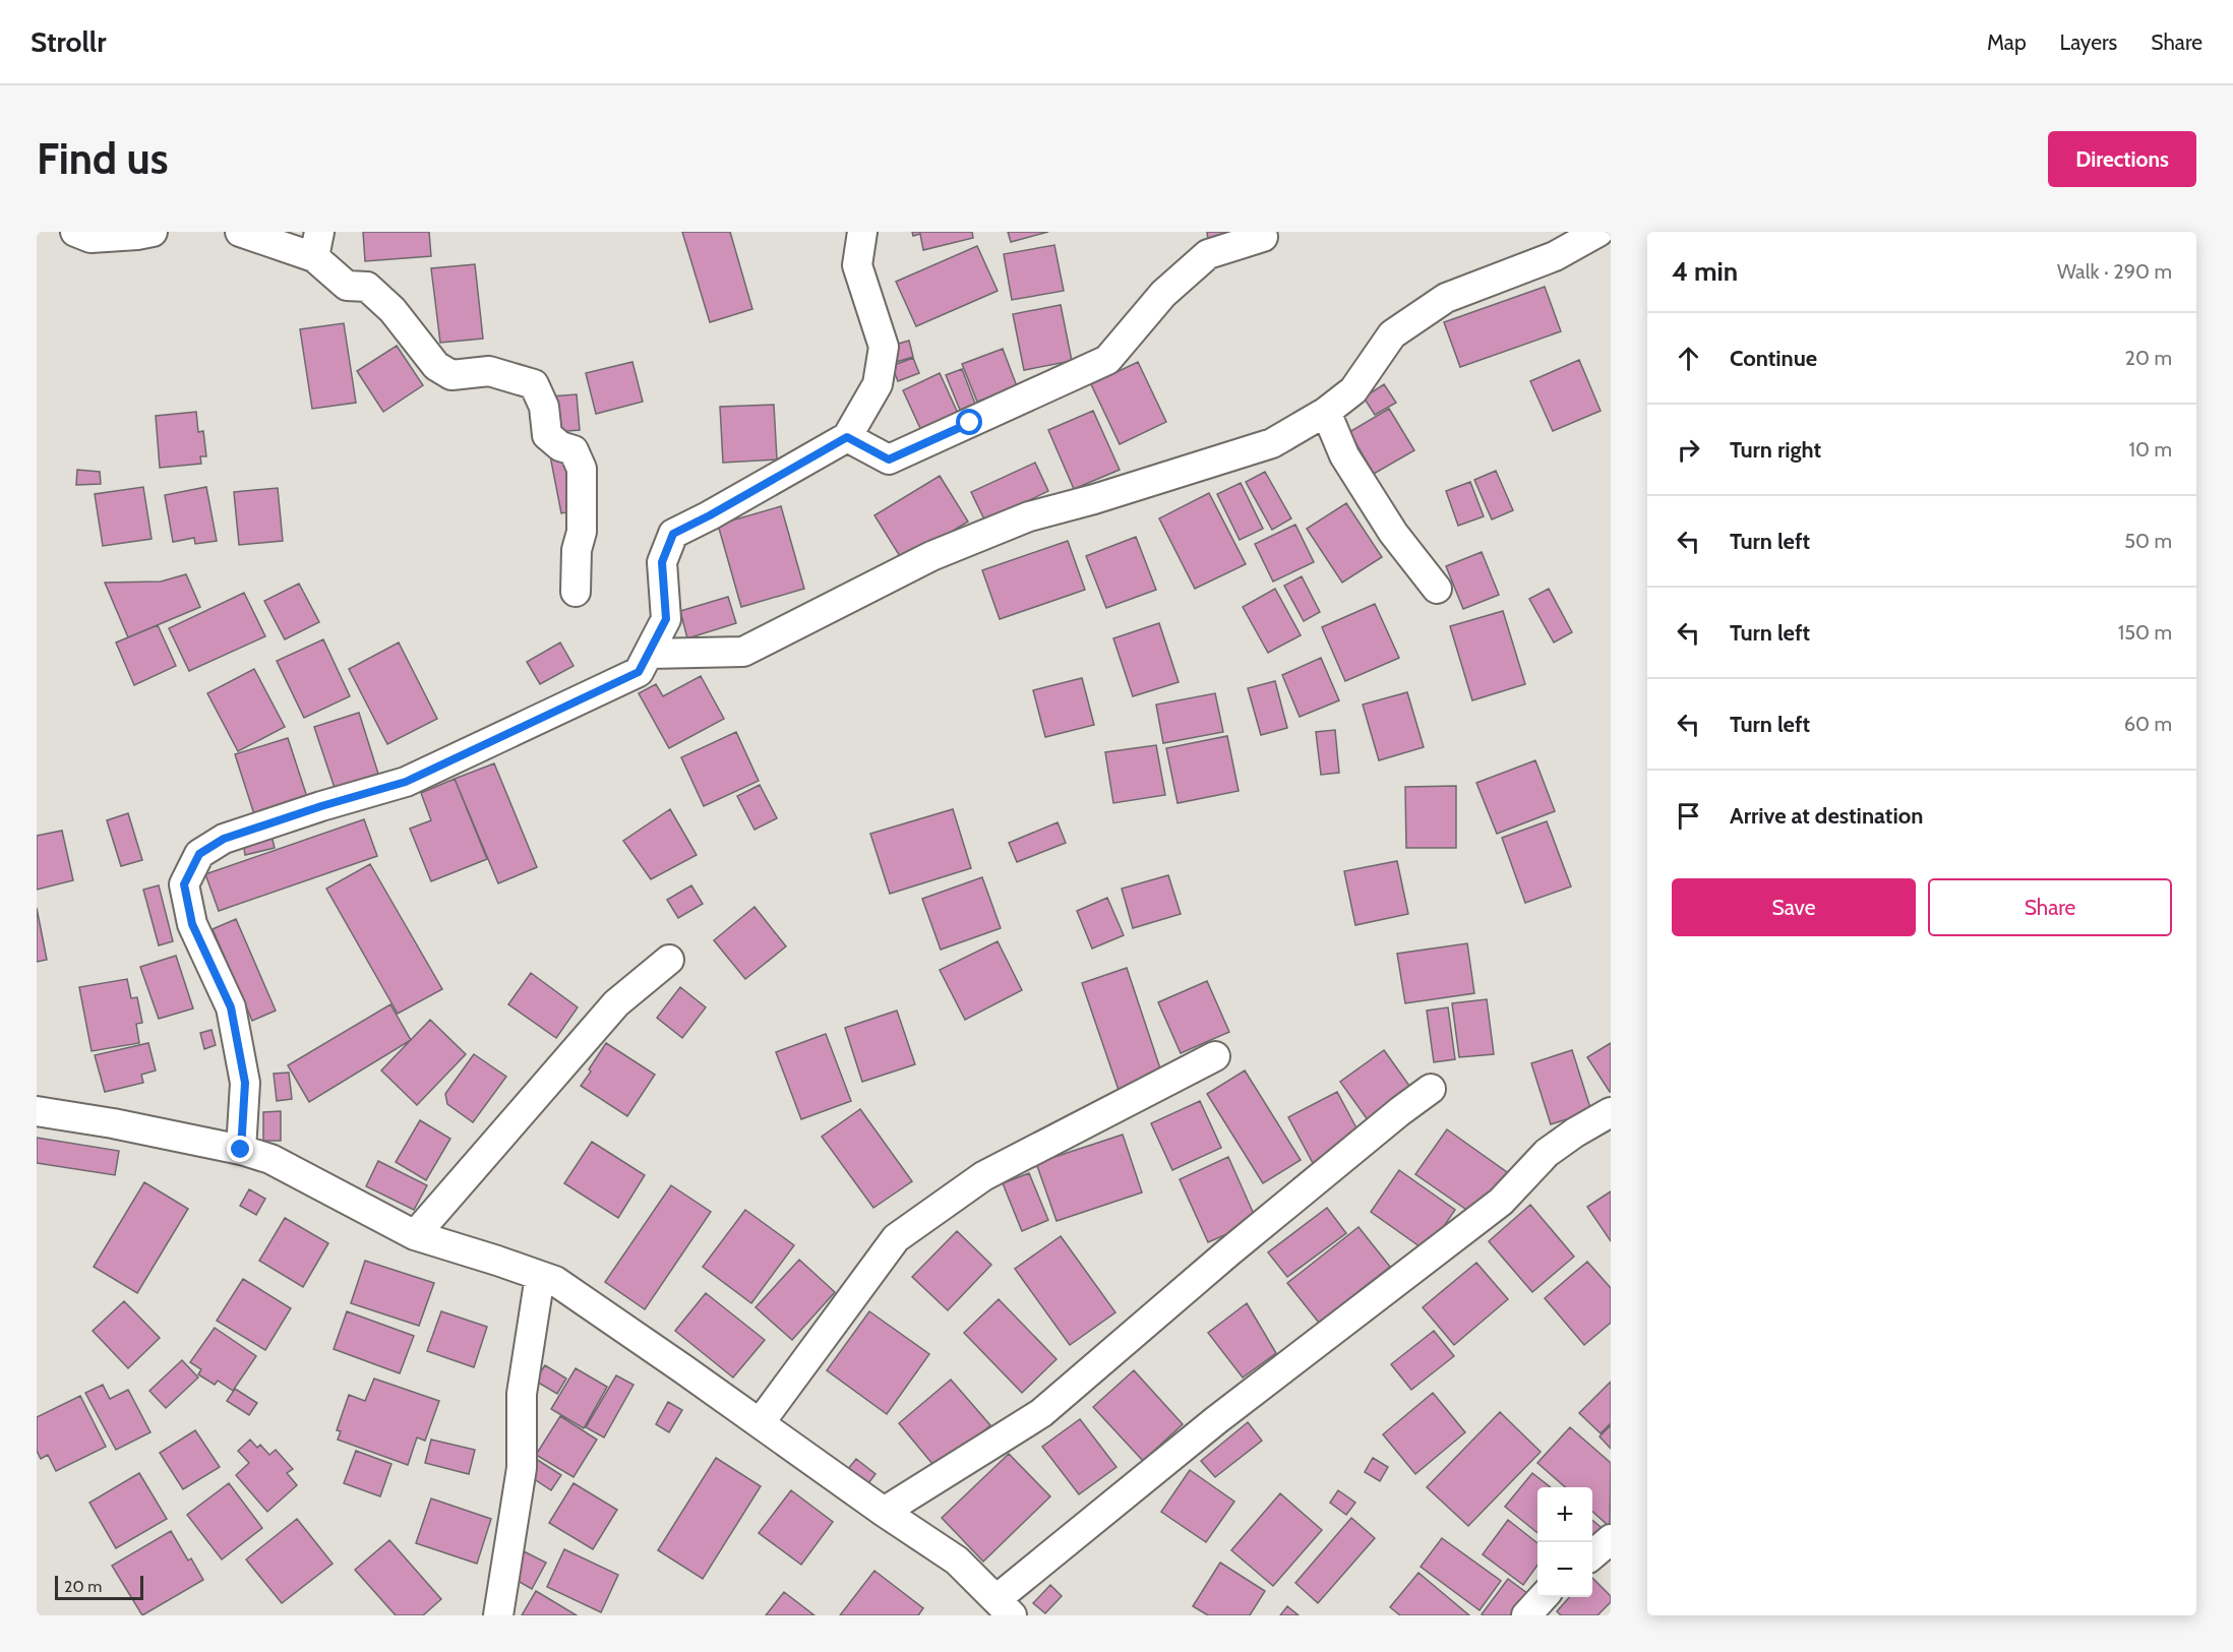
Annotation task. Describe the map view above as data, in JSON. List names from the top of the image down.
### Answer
{
  "scale_bar": "20 m",
  "page": {
    "header": "Strollr",
    "nav": ["Map", "Layers", "Share"],
    "buttons": [
      "Directions",
      ["Save", "Share"]
    ],
    "title": "Find us",
    "heading": ["4 min", "Walk · 290 m"],
    "list": [
      ["Continue", "20 m"],
      ["Turn right", "10 m"],
      ["Turn left", "50 m"],
      ["Turn left", "150 m"],
      ["Turn left", "60 m"],
      "Arrive at destination"
    ],
    "map_buttons": ["+", "−"],
    "scale": "20 m"
  }
}
